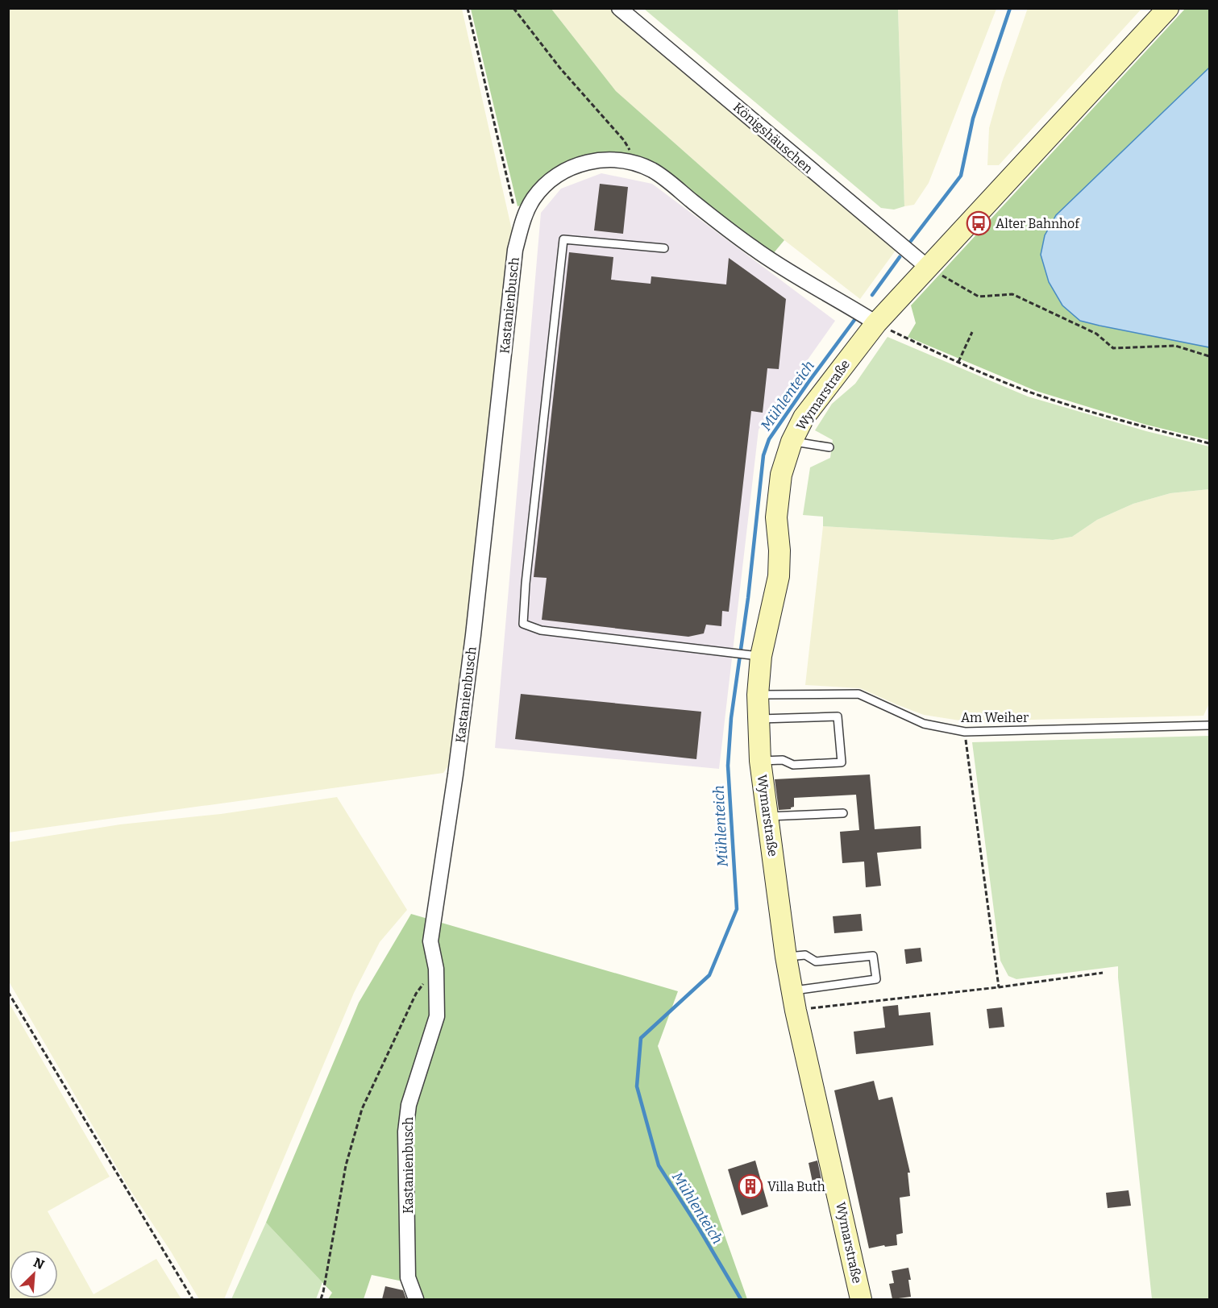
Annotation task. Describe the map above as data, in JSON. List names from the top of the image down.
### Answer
{
  "streets": {
    "main road": ["Wymarstraße"],
    "street": ["Königshäuschen", "Kastanienbusch"],
    "lane": ["Am Weiher"]
  },
  "crossings": [
    ["Königshäuschen", "Wymarstraße"],
    ["Kastanienbusch", "Wymarstraße"],
    ["Wymarstraße", "Am Weiher"]
  ],
  "water": ["Mühlenteich"],
  "places": {
    "bus stop": ["Alter Bahnhof"],
    "building": ["Villa Buth"]
  },
  "north": "top right"
}
